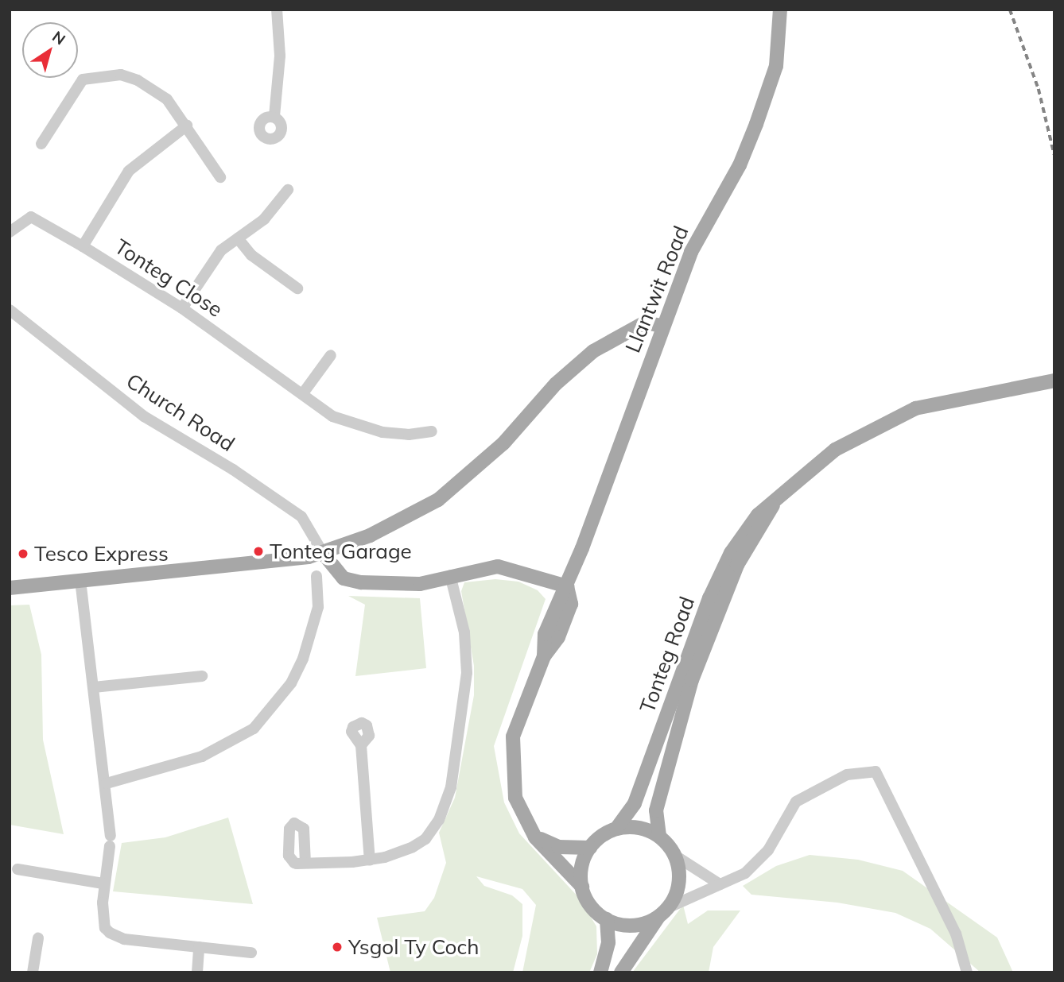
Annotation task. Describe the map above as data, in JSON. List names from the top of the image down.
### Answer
{
  "streets": {
    "main road": ["Llantwit Road", "Tonteg Road"],
    "street": ["Tonteg Close", "Church Road"]
  },
  "places": ["Tonteg Garage", "Tesco Express", "Ysgol Ty Coch"],
  "north": "top right"
}
